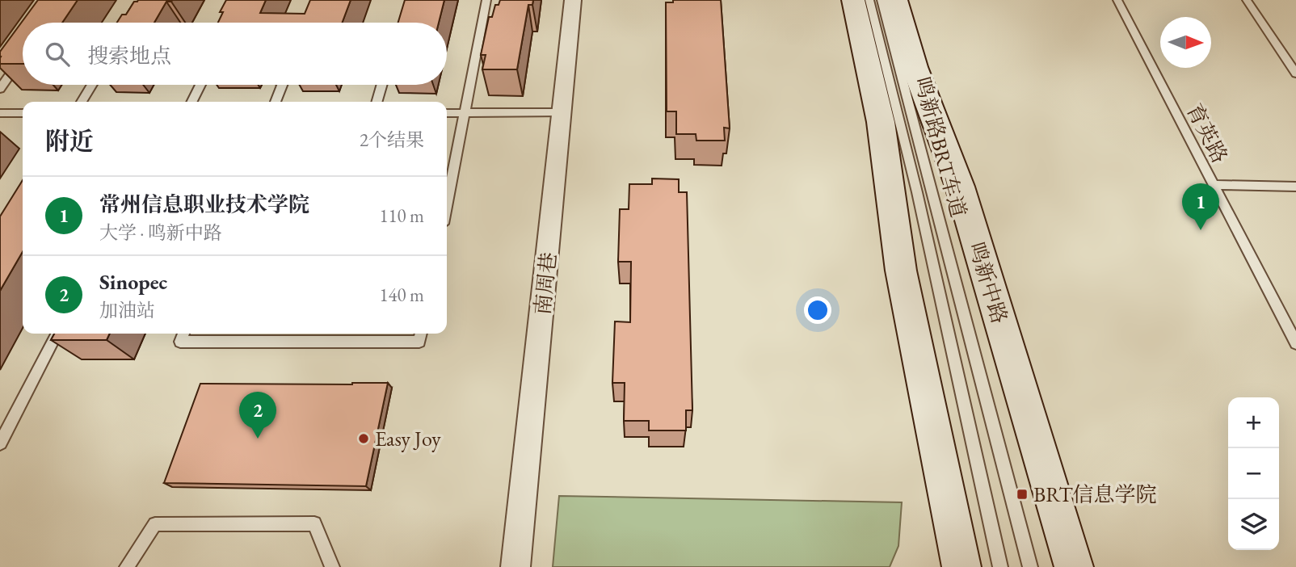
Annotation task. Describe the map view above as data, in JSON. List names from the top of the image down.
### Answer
{
  "streets": {
    "main road": ["鸣新中路"],
    "street": ["南周巷"],
    "lane": ["育英路", "鸣新路BRT车道"]
  },
  "places": {
    "other": ["Easy Joy"],
    "transit": ["BRT信息学院"]
  },
  "north": "right",
  "page": {
    "search": "搜索地点",
    "heading": ["附近", "2个结果"],
    "list": [
      {
        "mark": "1",
        "name": "常州信息职业技术学院",
        "note": "大学 · 鸣新中路",
        "value": "110 m"
      },
      {
        "mark": "2",
        "name": "Sinopec",
        "note": "加油站",
        "value": "140 m"
      }
    ],
    "pins": ["1", "2"],
    "map_buttons": ["+", "−"]
  }
}
